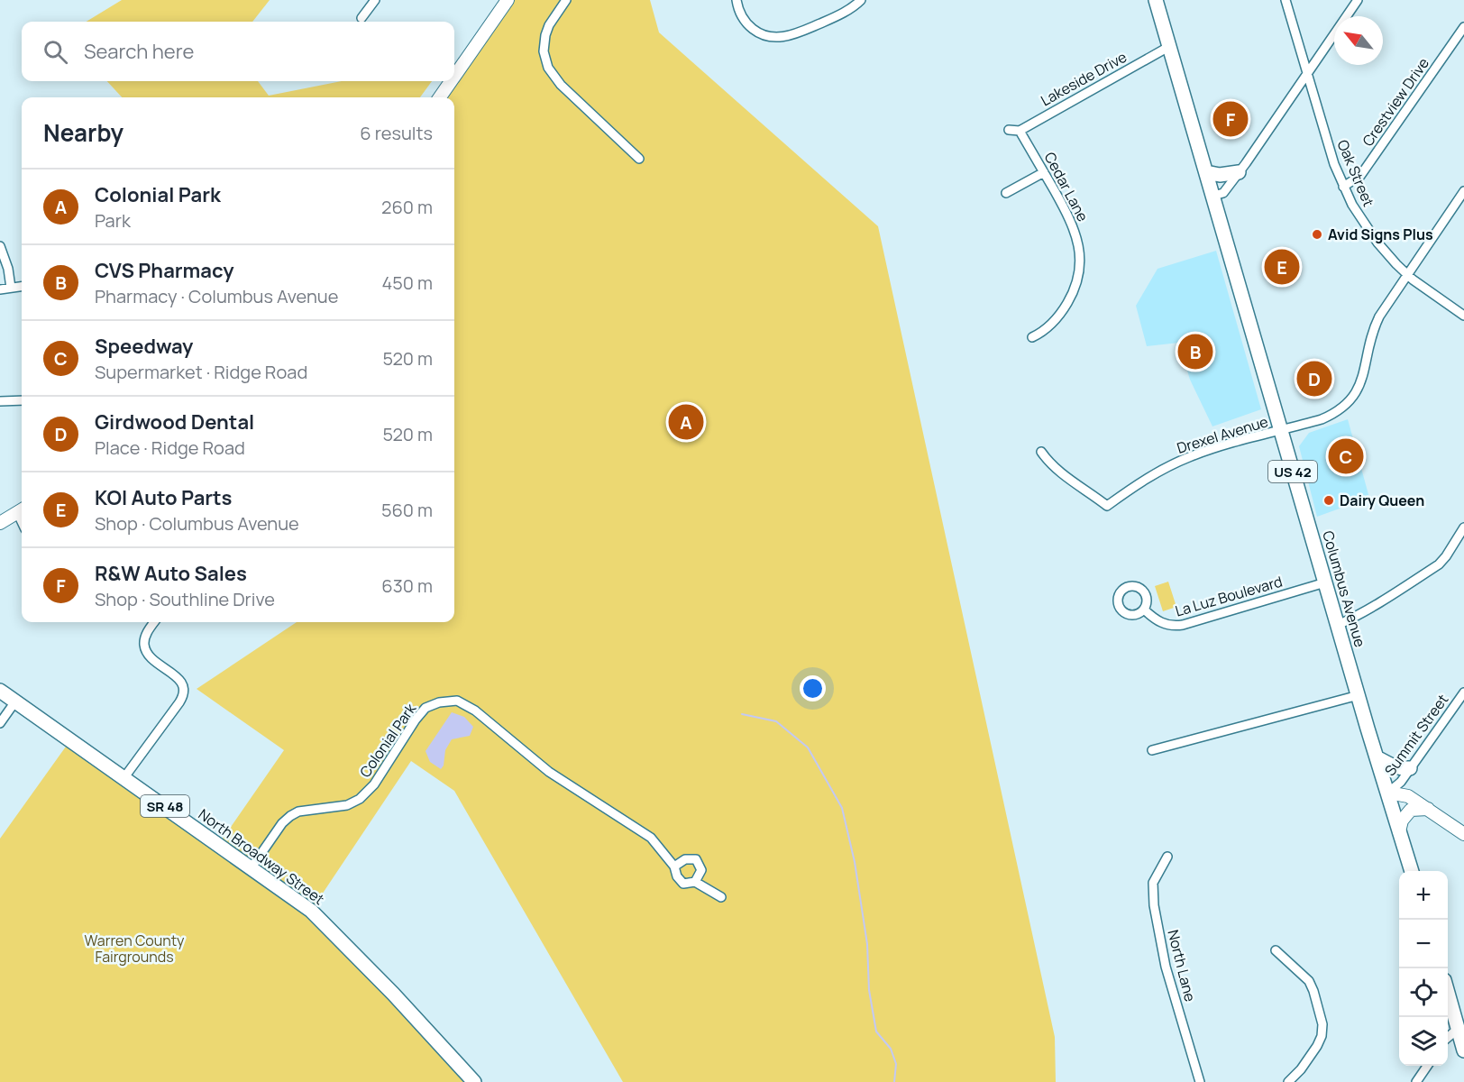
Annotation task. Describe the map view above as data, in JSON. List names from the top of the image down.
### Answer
{
  "streets": {
    "main road": [
      "US 42",
      "Columbus Avenue",
      "SR 48",
      "North Broadway Street"
    ],
    "street": [
      "Lakeside Drive",
      "Crestview Drive",
      "Oak Street",
      "Cedar Lane",
      "Drexel Avenue",
      "La Luz Boulevard",
      "Summit Street",
      "Colonial Park",
      "North Lane"
    ]
  },
  "crossings": [
    ["Lakeside Drive", "Cedar Lane"],
    ["Lakeside Drive", "Columbus Avenue"],
    ["Crestview Drive", "Oak Street"],
    ["Drexel Avenue", "Columbus Avenue"],
    ["Columbus Avenue", "La Luz Boulevard"],
    ["Columbus Avenue", "Summit Street"],
    ["Colonial Park", "North Broadway Street"]
  ],
  "parks": ["Warren County Fairgrounds"],
  "places": ["Avid Signs Plus", "Dairy Queen"],
  "north": "top left",
  "page": {
    "search": "Search here",
    "heading": ["Nearby", "6 results"],
    "pins": [
      "F",
      "E",
      "B",
      "D",
      "A",
      "C"
    ],
    "list": [
      {
        "mark": "A",
        "name": "Colonial Park",
        "note": "Park",
        "value": "260 m"
      },
      {
        "mark": "B",
        "name": "CVS Pharmacy",
        "note": "Pharmacy · Columbus Avenue",
        "value": "450 m"
      },
      {
        "mark": "C",
        "name": "Speedway",
        "note": "Supermarket · Ridge Road",
        "value": "520 m"
      },
      {
        "mark": "D",
        "name": "Girdwood Dental",
        "note": "Place · Ridge Road",
        "value": "520 m"
      },
      {
        "mark": "E",
        "name": "KOI Auto Parts",
        "note": "Shop · Columbus Avenue",
        "value": "560 m"
      },
      {
        "mark": "F",
        "name": "R&W Auto Sales",
        "note": "Shop · Southline Drive",
        "value": "630 m"
      }
    ],
    "map_buttons": ["+", "−"]
  }
}
